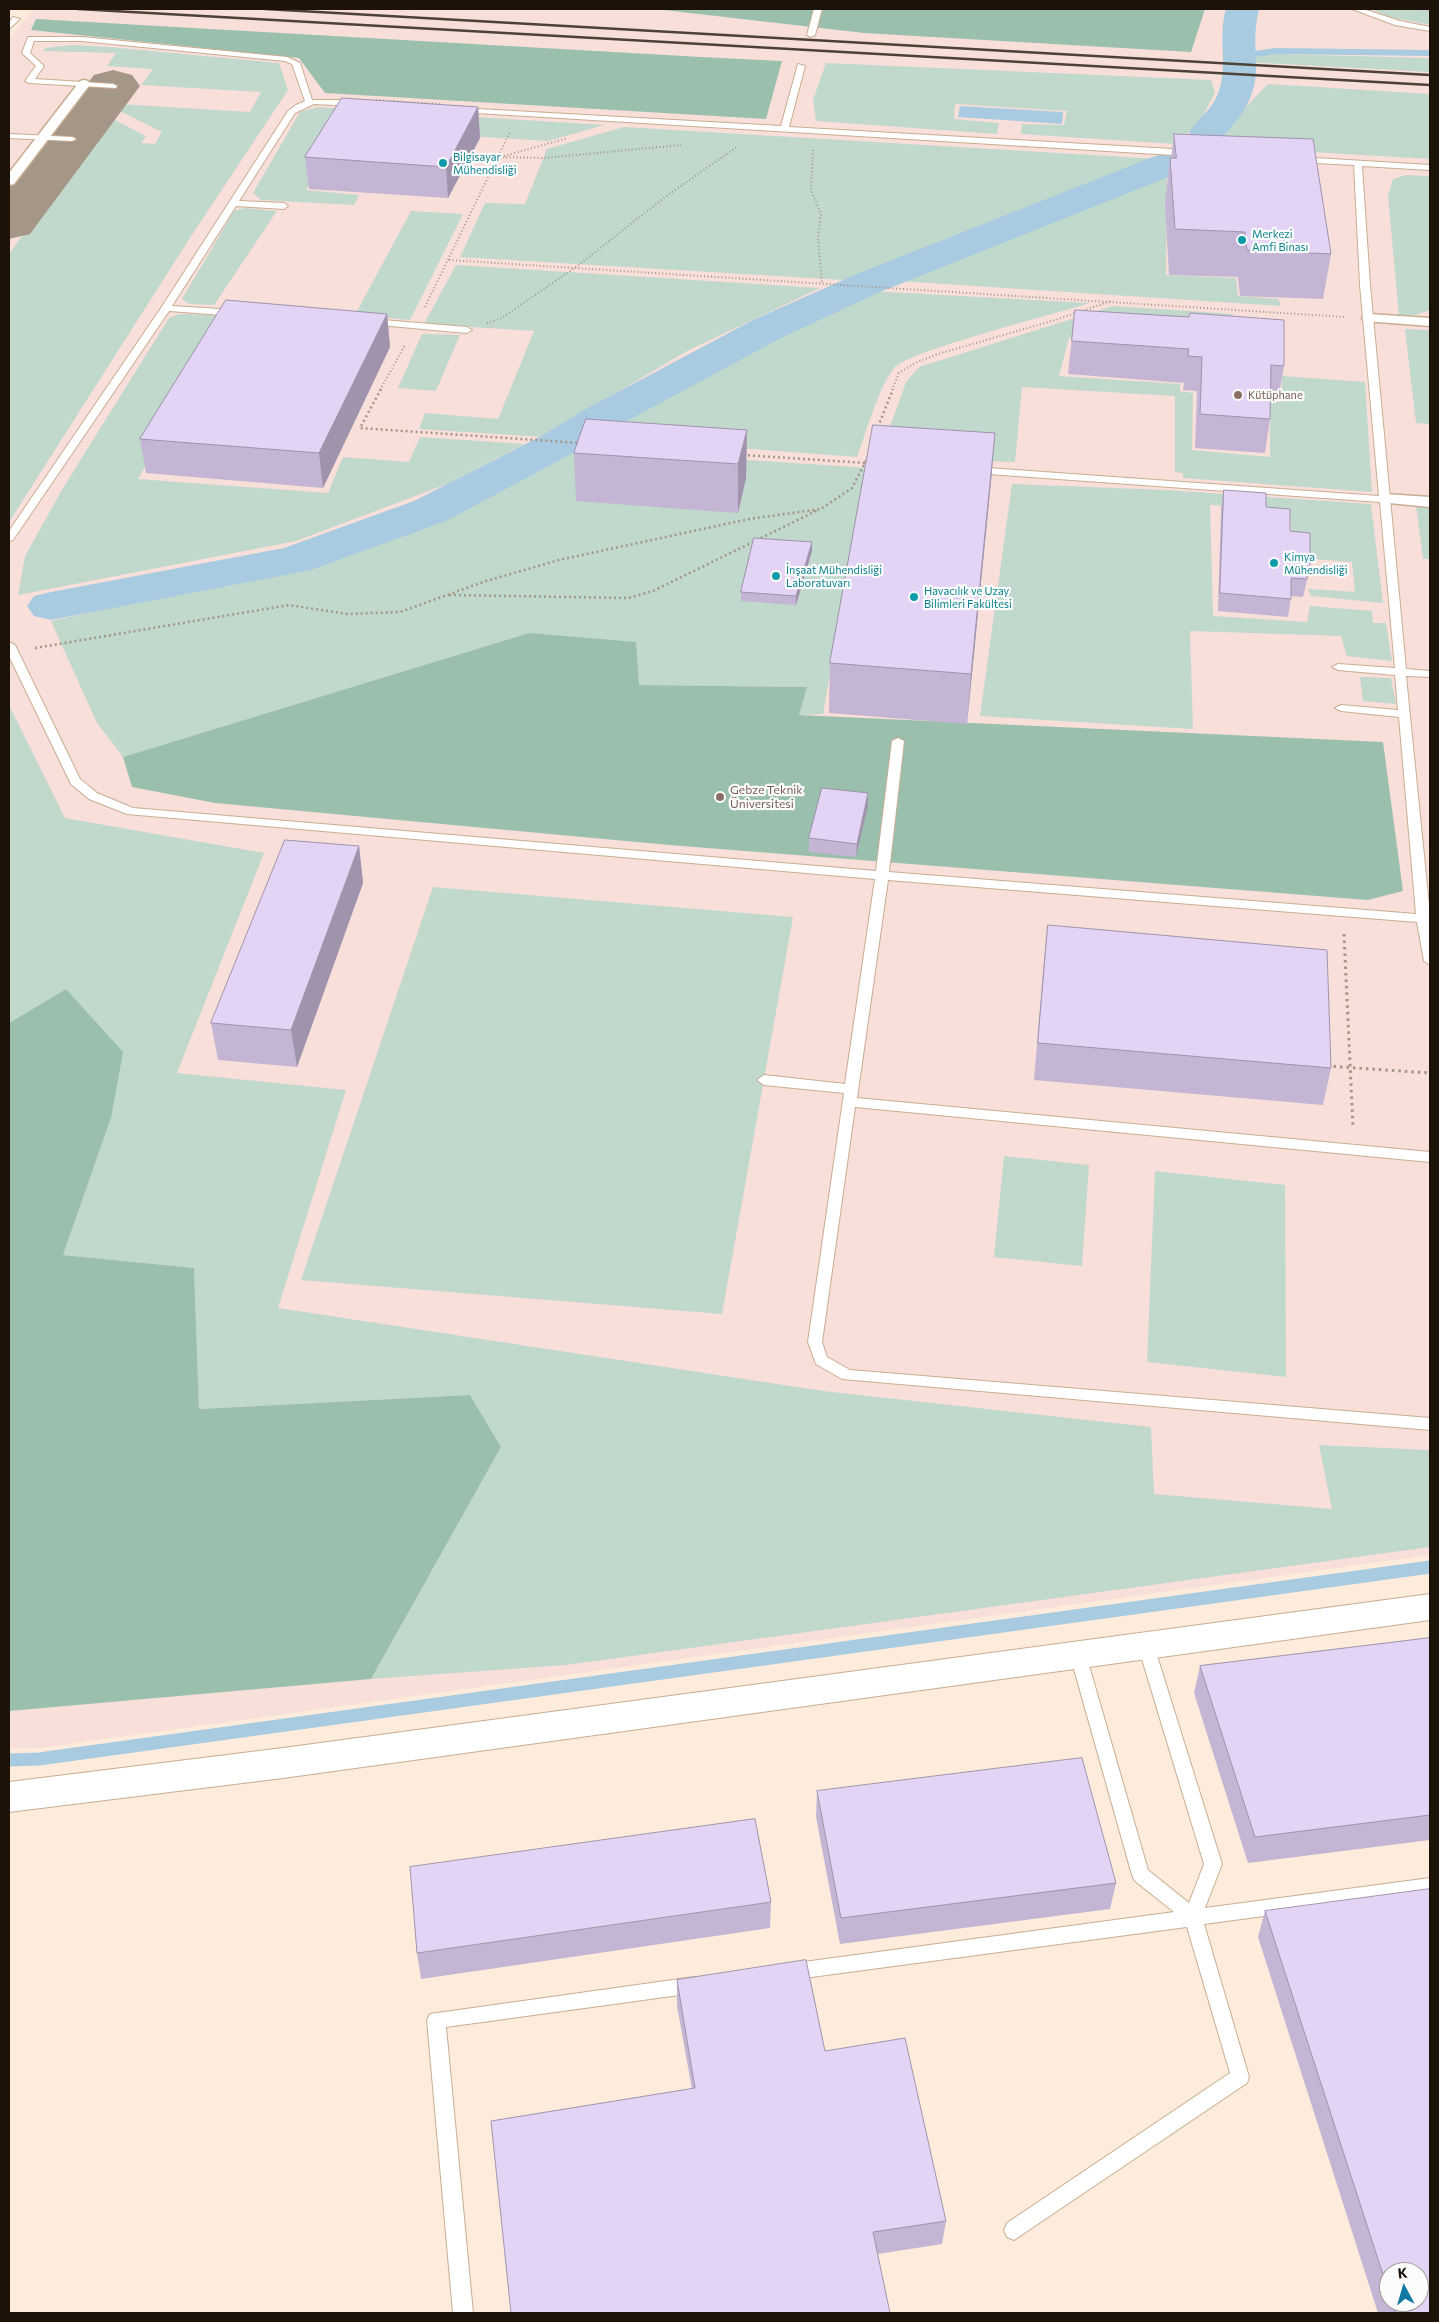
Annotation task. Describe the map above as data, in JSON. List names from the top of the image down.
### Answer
{
  "places": [
    "Bilgisayar Mühendisliği",
    "Merkezi Amfi Binası",
    "Kütüphane",
    "Kimya Mühendisliği",
    "İnşaat Mühendisliği Laboratuvarı",
    "Havacılık ve Uzay Bilimleri Fakültesi",
    "Gebze Teknik Üniversitesi"
  ],
  "north": "top"
}
